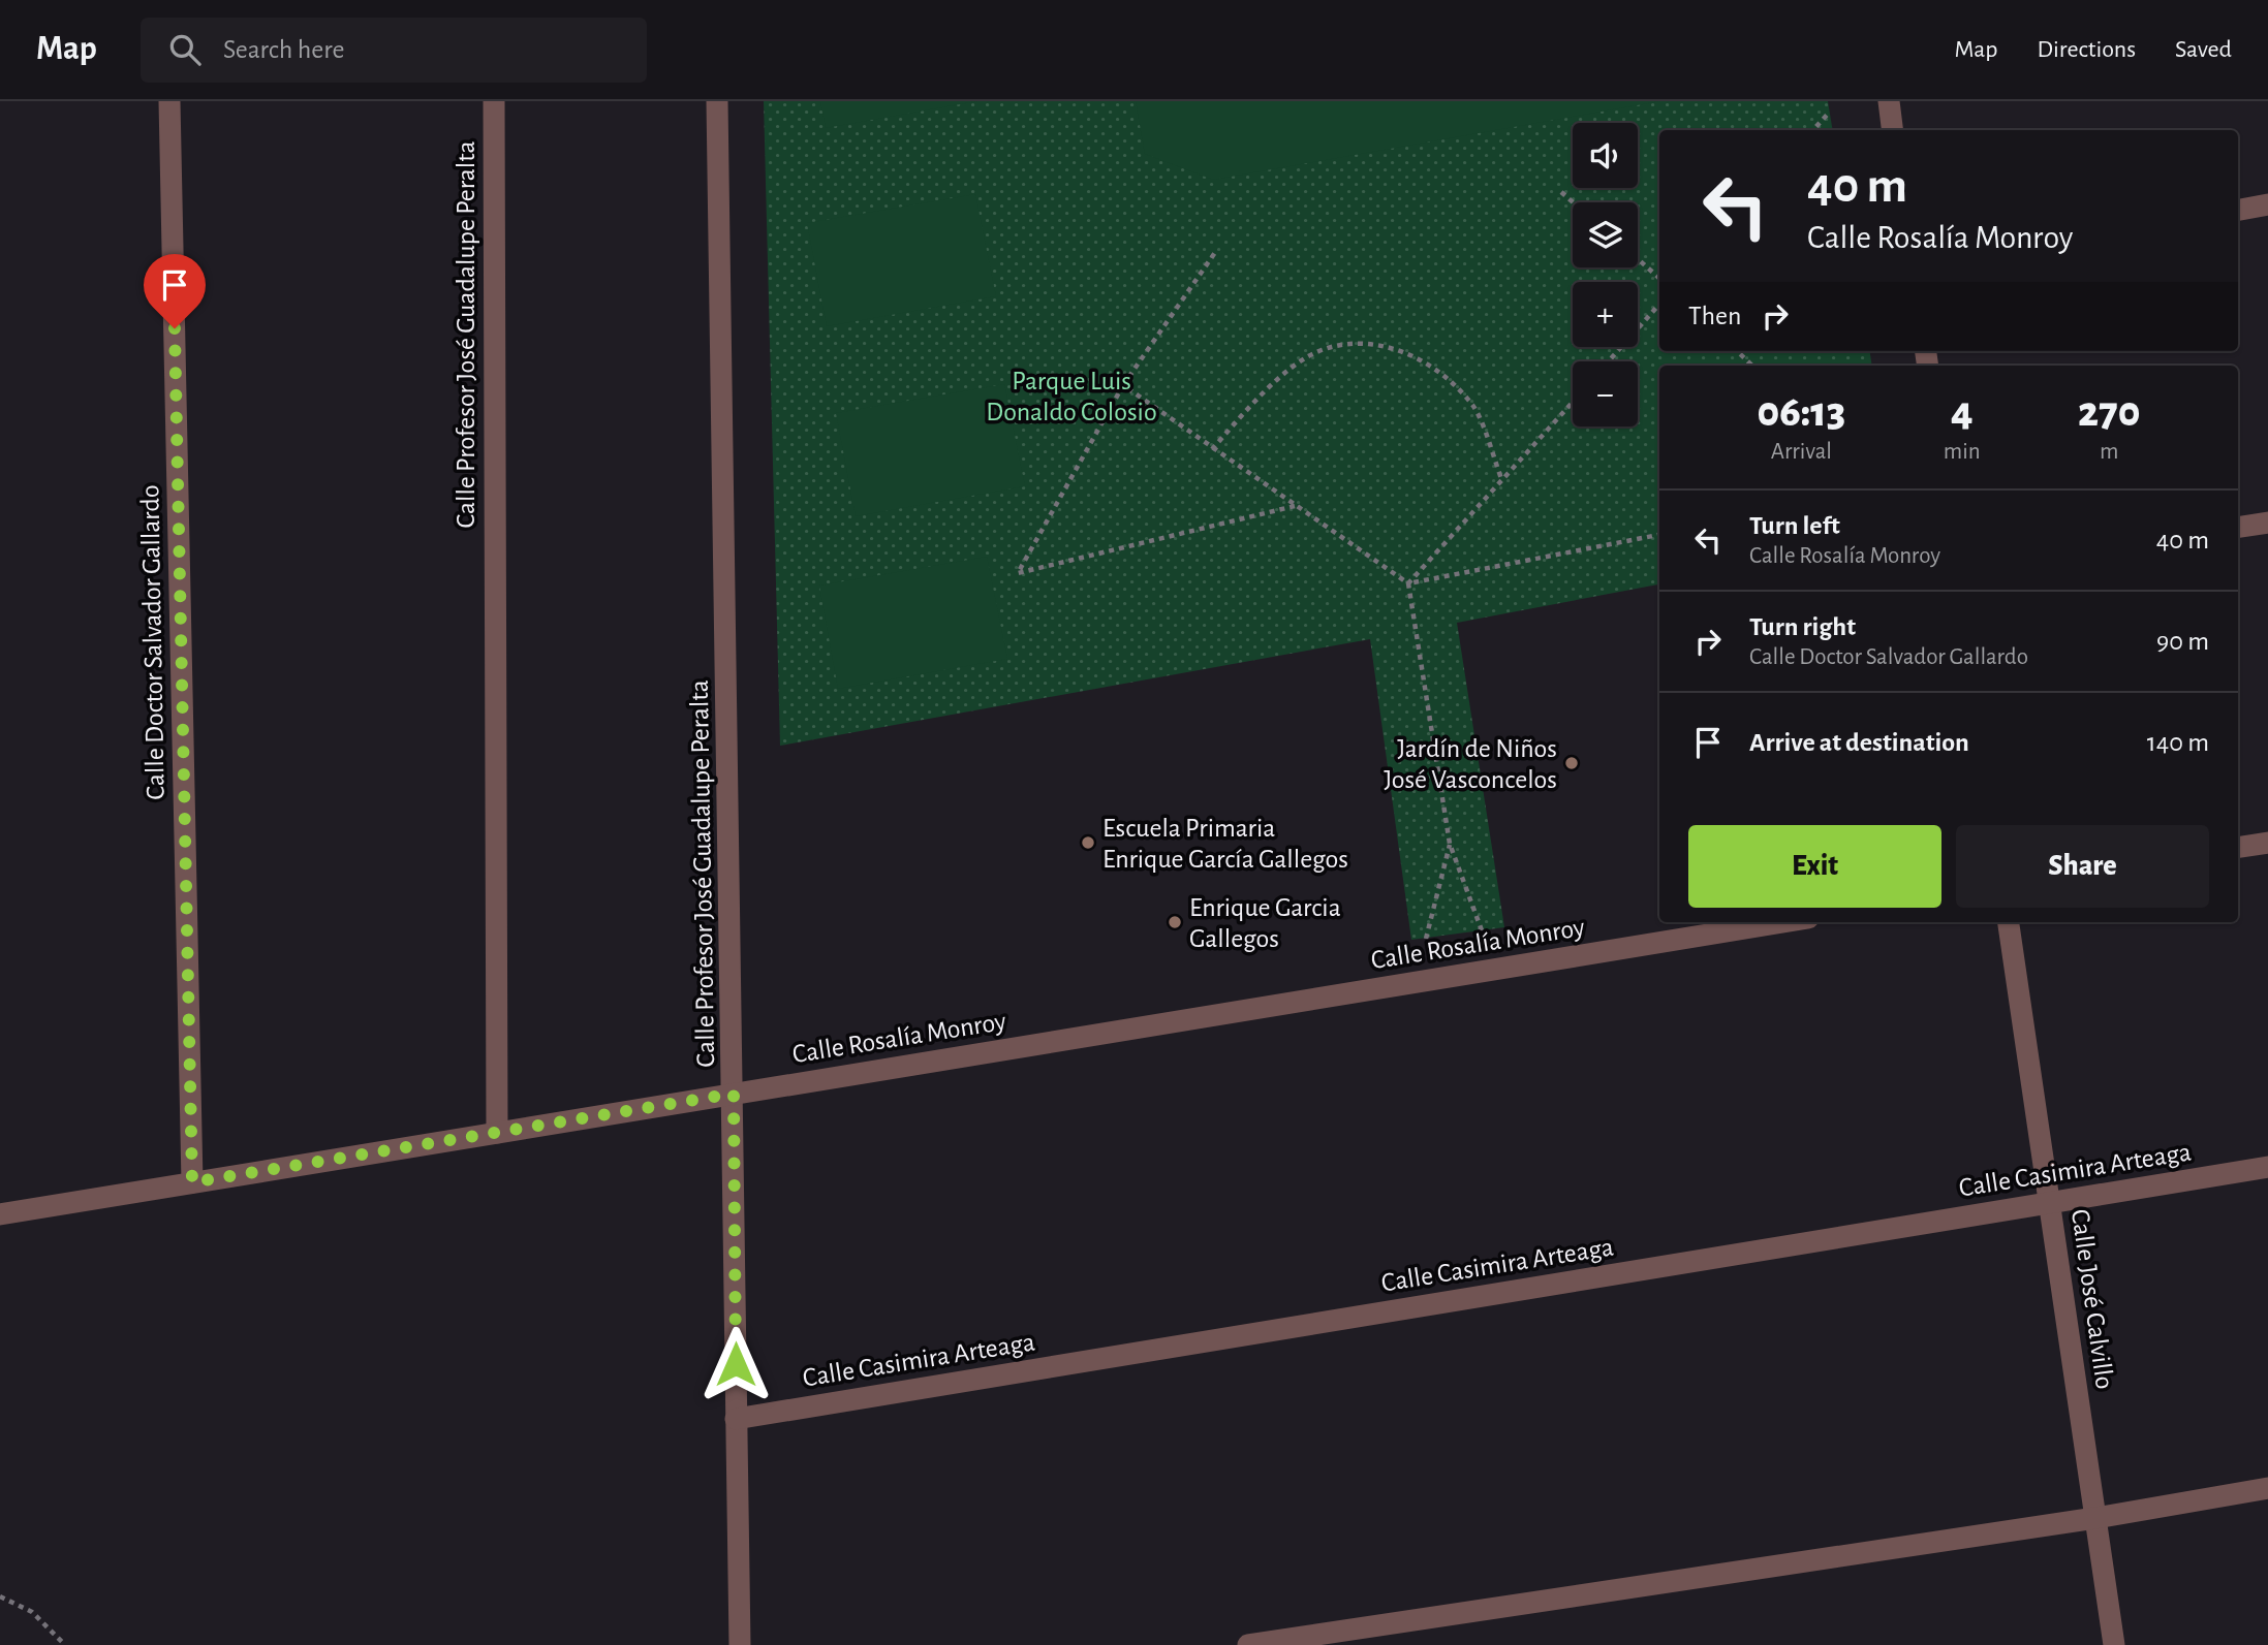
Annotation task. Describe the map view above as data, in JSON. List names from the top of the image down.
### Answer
{
  "streets": {
    "street": [
      "Calle Profesor José Guadalupe Peralta",
      "Calle Doctor Salvador Gallardo",
      "Calle Rosalía Monroy",
      "Calle Casimira Arteaga",
      "Calle José Calvillo"
    ]
  },
  "crossings": [
    ["Calle Profesor José Guadalupe Peralta", "Calle Rosalía Monroy"],
    ["Calle Profesor José Guadalupe Peralta", "Calle Casimira Arteaga"],
    ["Calle Doctor Salvador Gallardo", "Calle Rosalía Monroy"],
    ["Calle Casimira Arteaga", "Calle José Calvillo"]
  ],
  "parks": ["Parque Luis Donaldo Colosio"],
  "places": ["Jardín de Niños José Vasconcelos", "Escuela Primaria Enrique García Gallegos", "Enrique Garcia Gallegos"],
  "page": {
    "header": "Map",
    "search": "Search here",
    "nav": ["Map", "Directions", "Saved"],
    "map_buttons": ["+", "−"],
    "turn": ["40 m", "Calle Rosalía Monroy"],
    "then": "Then",
    "eta": [
      "06:13",
      "Arrival",
      "4",
      "min",
      "270",
      "m"
    ],
    "list": [
      {
        "name": "Turn left",
        "note": "Calle Rosalía Monroy",
        "value": "40 m"
      },
      {
        "name": "Turn right",
        "note": "Calle Doctor Salvador Gallardo",
        "value": "90 m"
      },
      {
        "name": "Arrive at destination",
        "value": "140 m"
      }
    ],
    "buttons": ["Exit", "Share"]
  }
}
